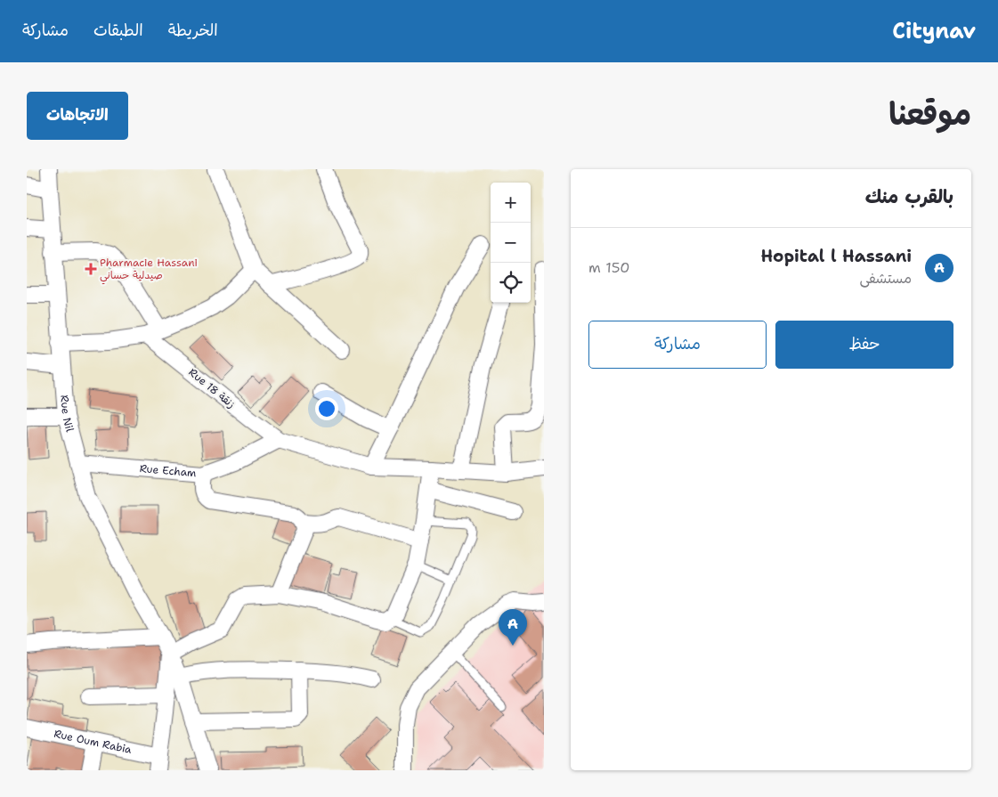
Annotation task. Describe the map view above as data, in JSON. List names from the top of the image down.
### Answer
{
  "streets": {
    "street": [
      "Rue 18 زنقة",
      "Rue Nil",
      "Rue Echam",
      "Rue Oum Rabia"
    ]
  },
  "crossings": [
    ["Rue 18 زنقة", "Rue Echam"],
    ["Rue Nil", "Rue Echam"]
  ],
  "places": {
    "health": ["Pharmacie Hassani صيدلية حساني"]
  },
  "page": {
    "header": "Citynav",
    "nav": ["الخريطة", "الطبقات", "مشاركة"],
    "title": "موقعنا",
    "buttons": [
      "الاتجاهات",
      ["حفظ", "مشاركة"]
    ],
    "heading": "بالقرب منك",
    "map_buttons": ["+", "−"],
    "list": [
      {
        "mark": "A",
        "name": "Hopital l Hassani",
        "note": "مستشفى",
        "value": "150 m"
      }
    ],
    "pins": "A"
  }
}
